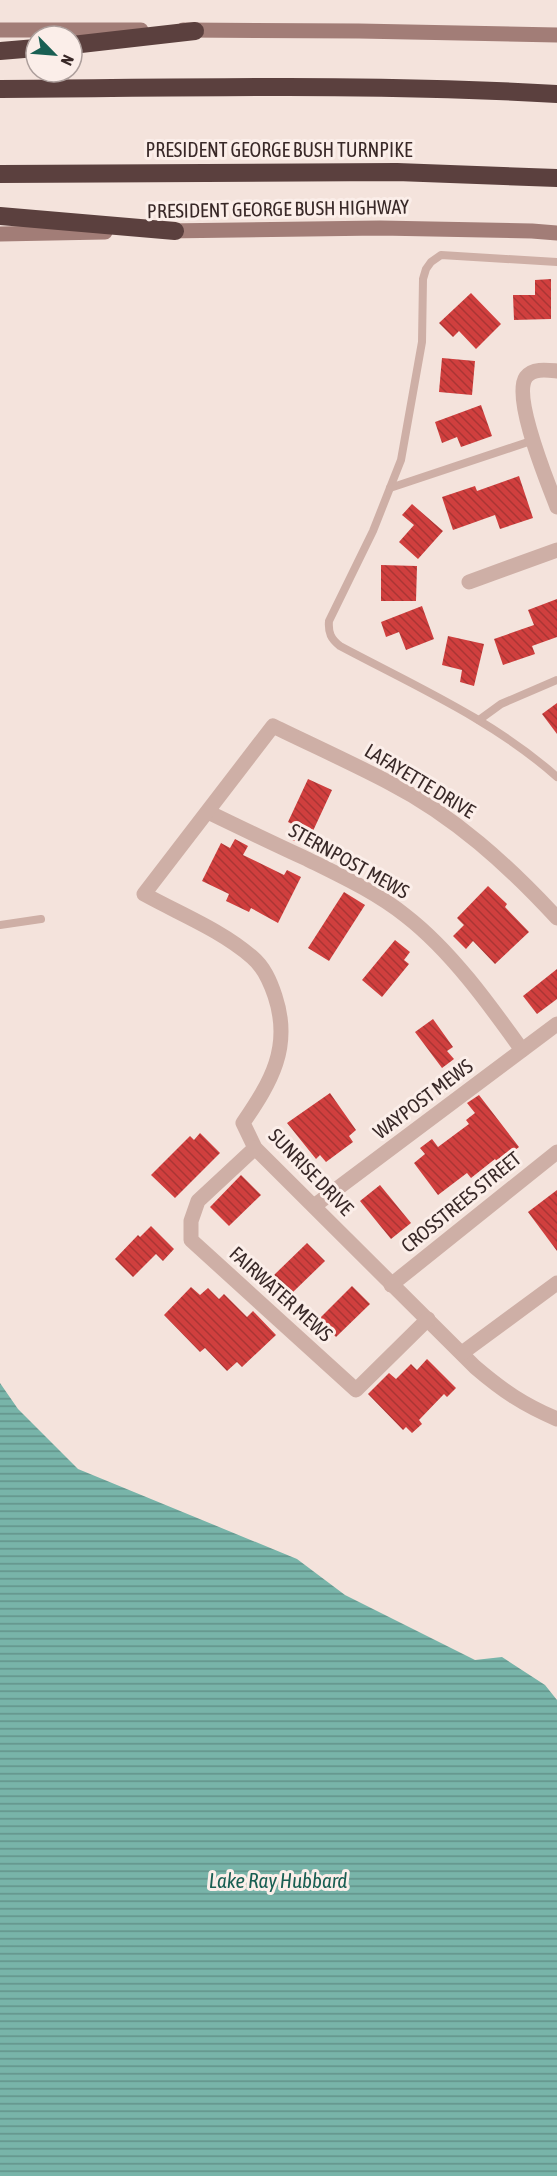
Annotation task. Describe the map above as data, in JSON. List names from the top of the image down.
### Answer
{
  "streets": {
    "highway": ["PRESIDENT GEORGE BUSH TURNPIKE"],
    "main road": ["PRESIDENT GEORGE BUSH HIGHWAY"],
    "street": [
      "LAFAYETTE DRIVE",
      "STERNPOST MEWS",
      "WAYPOST MEWS",
      "SUNRISE DRIVE",
      "CROSSTREES STREET",
      "FAIRWATER MEWS"
    ]
  },
  "crossings": [
    ["LAFAYETTE DRIVE", "SUNRISE DRIVE"],
    ["STERNPOST MEWS", "WAYPOST MEWS"],
    ["STERNPOST MEWS", "SUNRISE DRIVE"],
    ["WAYPOST MEWS", "SUNRISE DRIVE"],
    ["SUNRISE DRIVE", "CROSSTREES STREET"],
    ["SUNRISE DRIVE", "FAIRWATER MEWS"]
  ],
  "water": ["Lake Ray Hubbard"],
  "north": "bottom right"
}
